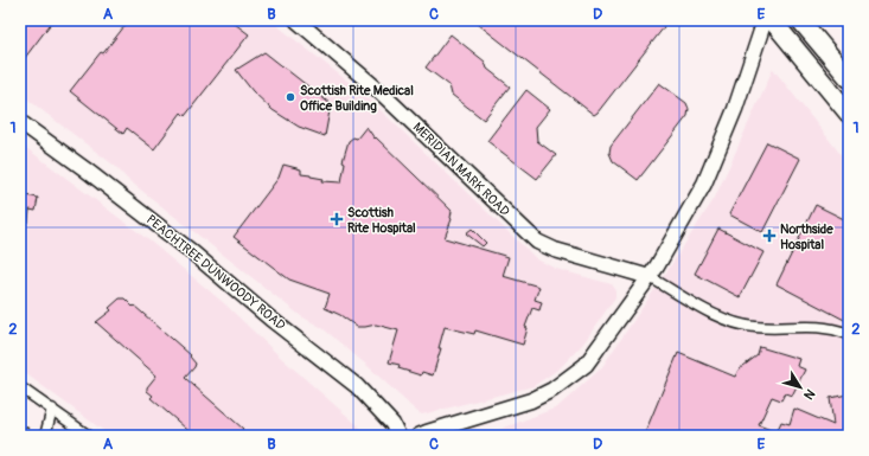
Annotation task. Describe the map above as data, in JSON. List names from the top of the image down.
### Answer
{
  "streets": {
    "main road": ["MERIDIAN MARK ROAD", "PEACHTREE DUNWOODY ROAD"]
  },
  "places": {
    "other": ["Scottish Rite Medical Office Building"],
    "health": ["Scottish Rite Hospital", "Northside Hospital"]
  },
  "north": "bottom right",
  "grid": {
    "columns": [
      "A",
      "B",
      "C",
      "D",
      "E"
    ],
    "rows": ["1", "2"]
  }
}
